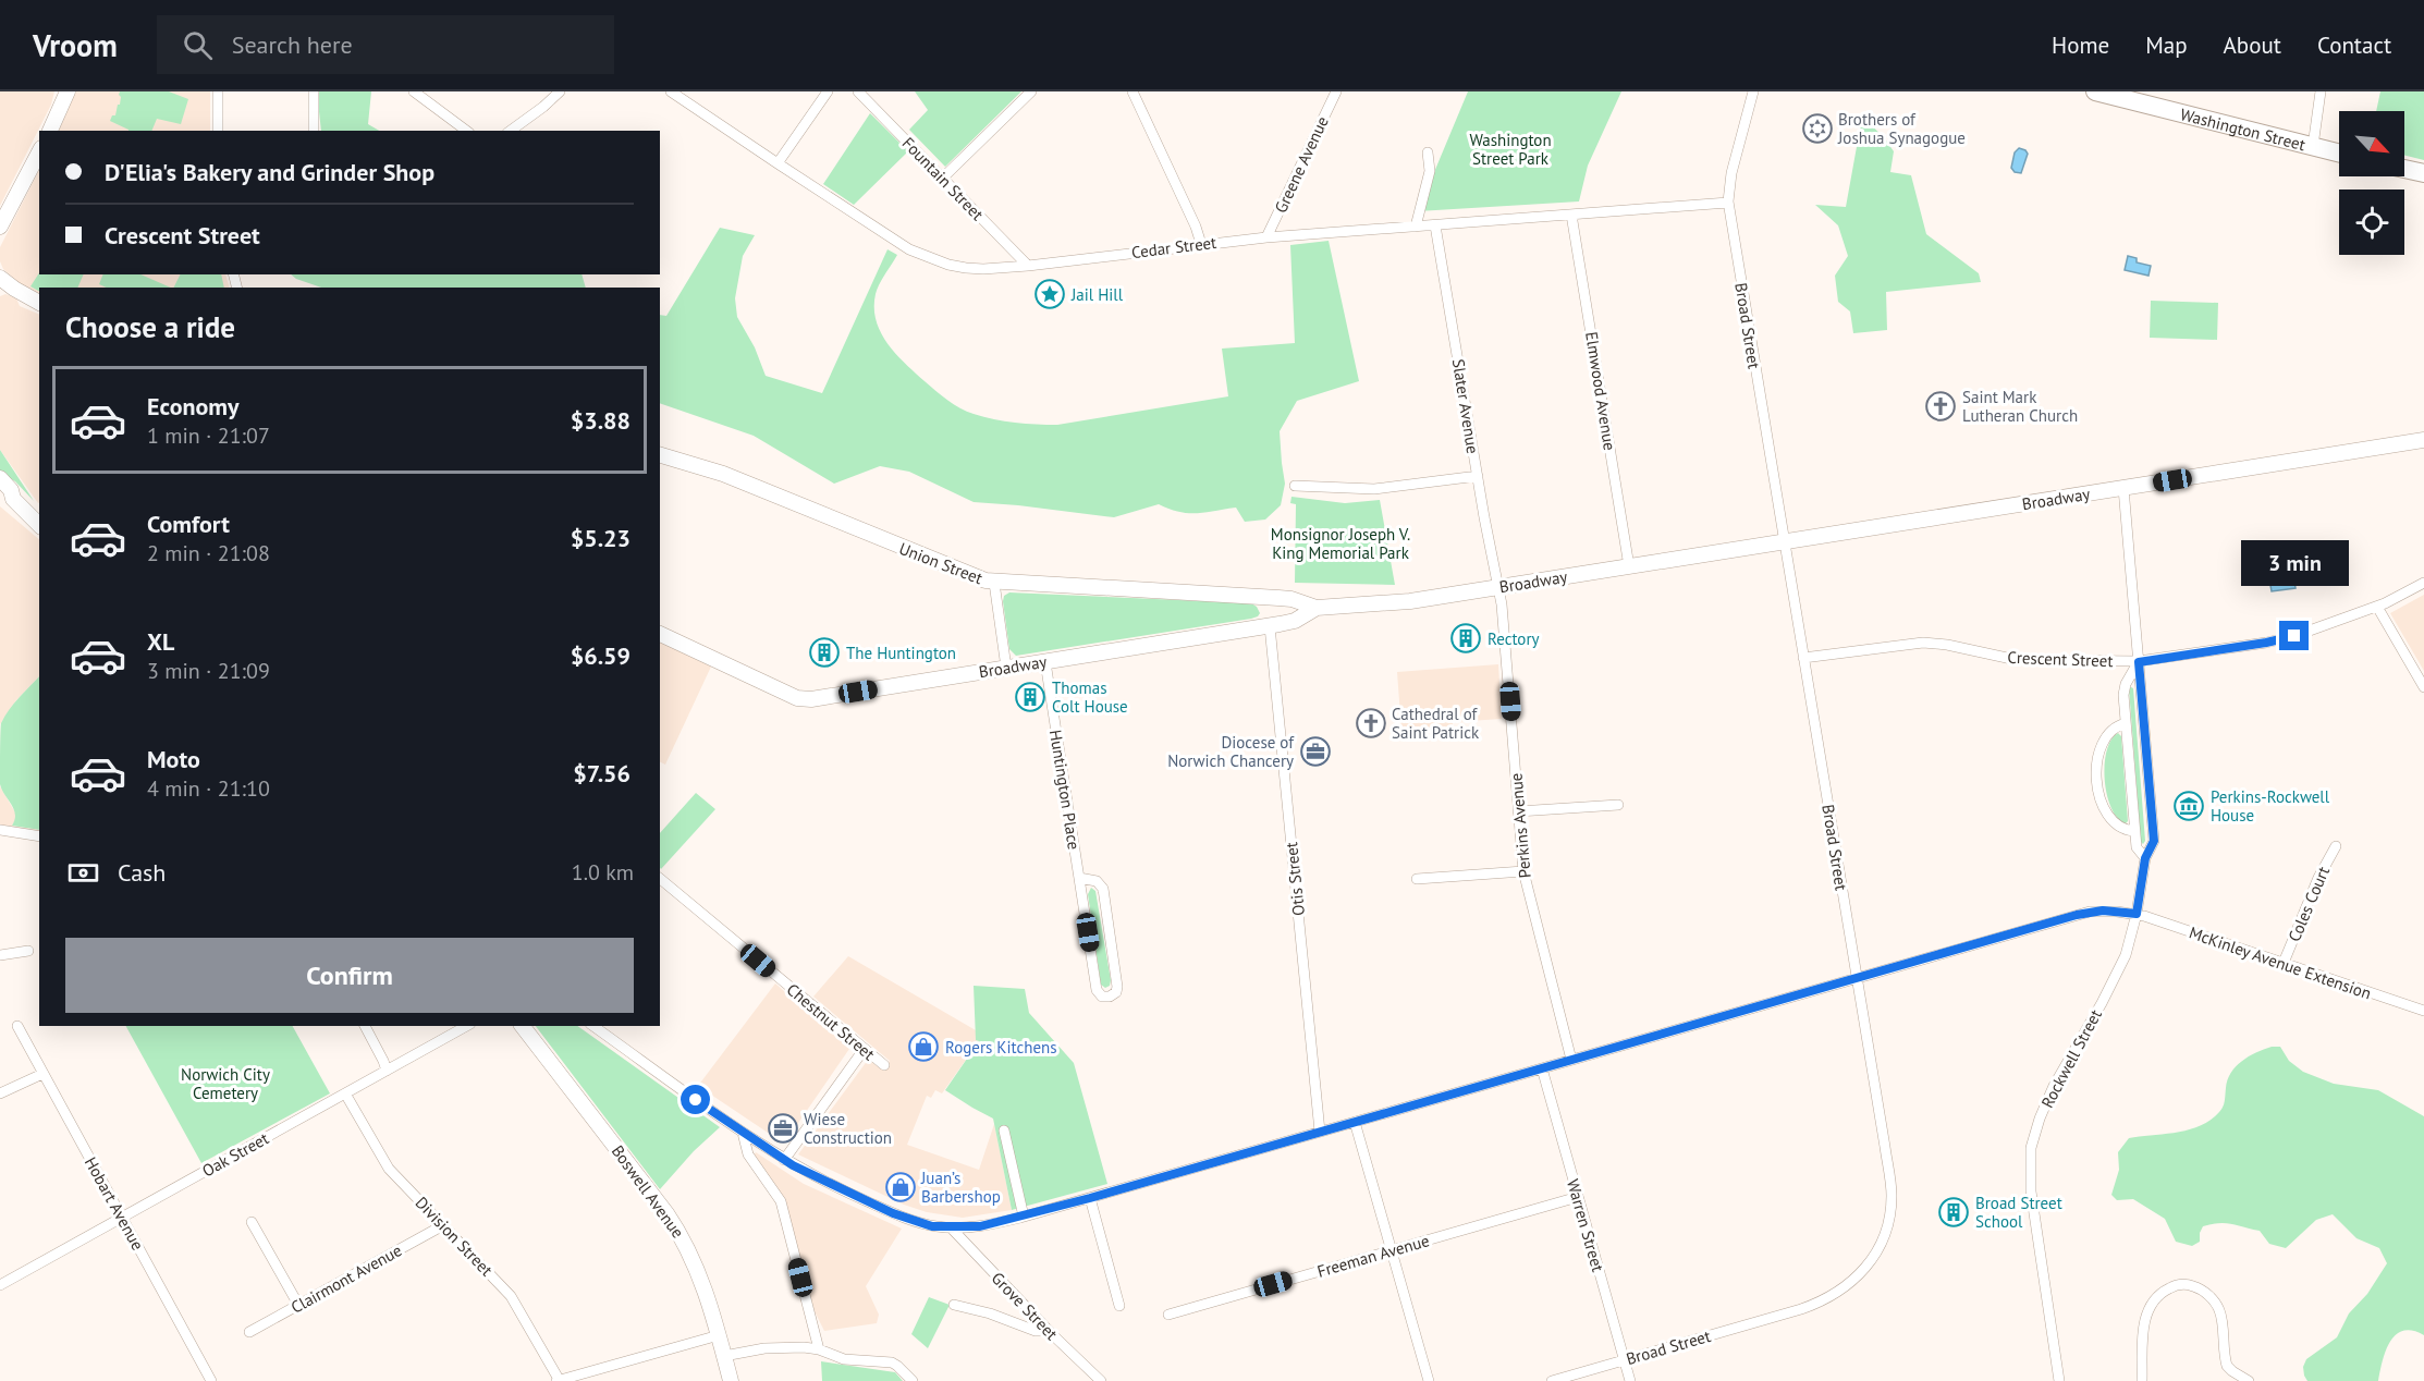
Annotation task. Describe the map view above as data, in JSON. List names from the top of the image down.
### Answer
{
  "streets": {
    "highway": ["Washington Street"],
    "main road": ["Broadway", "Union Street", "Boswell Avenue"],
    "street": [
      "Greene Avenue",
      "Fountain Street",
      "Cedar Street",
      "Broad Street",
      "Elmwood Avenue",
      "Slater Avenue",
      "Crescent Street",
      "Huntington Place",
      "Perkins Avenue",
      "Otis Street",
      "Coles Court",
      "McKinley Avenue Extension",
      "Chestnut Street",
      "Rockwell Street",
      "Oak Street",
      "Hobart Avenue",
      "Warren Street",
      "Division Street",
      "Freeman Avenue",
      "Clairmont Avenue",
      "Grove Street"
    ]
  },
  "crossings": [
    ["Greene Avenue", "Cedar Street"],
    ["Fountain Street", "Cedar Street"],
    ["Cedar Street", "Broad Street"],
    ["Cedar Street", "Elmwood Avenue"],
    ["Cedar Street", "Slater Avenue"],
    ["Broad Street", "Broadway"],
    ["Broad Street", "Crescent Street"],
    ["Broad Street", "McKinley Avenue Extension"],
    ["Broad Street", "Warren Street"],
    ["Elmwood Avenue", "Broadway"],
    ["Slater Avenue", "Broadway"],
    ["Slater Avenue", "Perkins Avenue"],
    ["Broadway", "Union Street"],
    ["Broadway", "Huntington Place"],
    ["Broadway", "Perkins Avenue"],
    ["Broadway", "Otis Street"],
    ["Broadway", "Rockwell Street"],
    ["Crescent Street", "Rockwell Street"],
    ["Perkins Avenue", "McKinley Avenue Extension"],
    ["Otis Street", "McKinley Avenue Extension"],
    ["Coles Court", "McKinley Avenue Extension"],
    ["McKinley Avenue Extension", "Rockwell Street"],
    ["McKinley Avenue Extension", "Warren Street"],
    ["McKinley Avenue Extension", "Grove Street"],
    ["Oak Street", "Hobart Avenue"],
    ["Oak Street", "Division Street"],
    ["Warren Street", "Freeman Avenue"],
    ["Division Street", "Clairmont Avenue"]
  ],
  "parks": ["Washington Street Park", "Monsignor Joseph V. King Memorial Park", "Norwich City Cemetery"],
  "places": {
    "synagogue": ["Brothers of Joshua Synagogue"],
    "place": ["Jail Hill"],
    "church": ["Saint Mark Lutheran Church", "Cathedral of Saint Patrick"],
    "building": [
      "Rectory",
      "The Huntington",
      "Thomas Colt House",
      "Broad Street School"
    ],
    "office": ["Diocese of Norwich Chancery", "Wiese Construction"],
    "museum": ["Perkins-Rockwell House"],
    "shop": ["Rogers Kitchens", "Juan’s Barbershop"]
  },
  "north": "bottom right",
  "page": {
    "header": "Vroom",
    "search": "Search here",
    "nav": [
      "Home",
      "Map",
      "About",
      "Contact"
    ],
    "banner": ["D'Elia's Bakery and Grinder Shop", "Crescent Street"],
    "heading": "Choose a ride",
    "list": [
      {
        "name": "Economy",
        "note": "1 min · 21:07",
        "value": "$3.88"
      },
      {
        "name": "Comfort",
        "note": "2 min · 21:08",
        "value": "$5.23"
      },
      {
        "name": "XL",
        "note": "3 min · 21:09",
        "value": "$6.59"
      },
      {
        "name": "Moto",
        "note": "4 min · 21:10",
        "value": "$7.56"
      }
    ],
    "bubble": "3 min",
    "pay": ["Cash", "1.0 km"],
    "buttons": "Confirm"
  }
}
